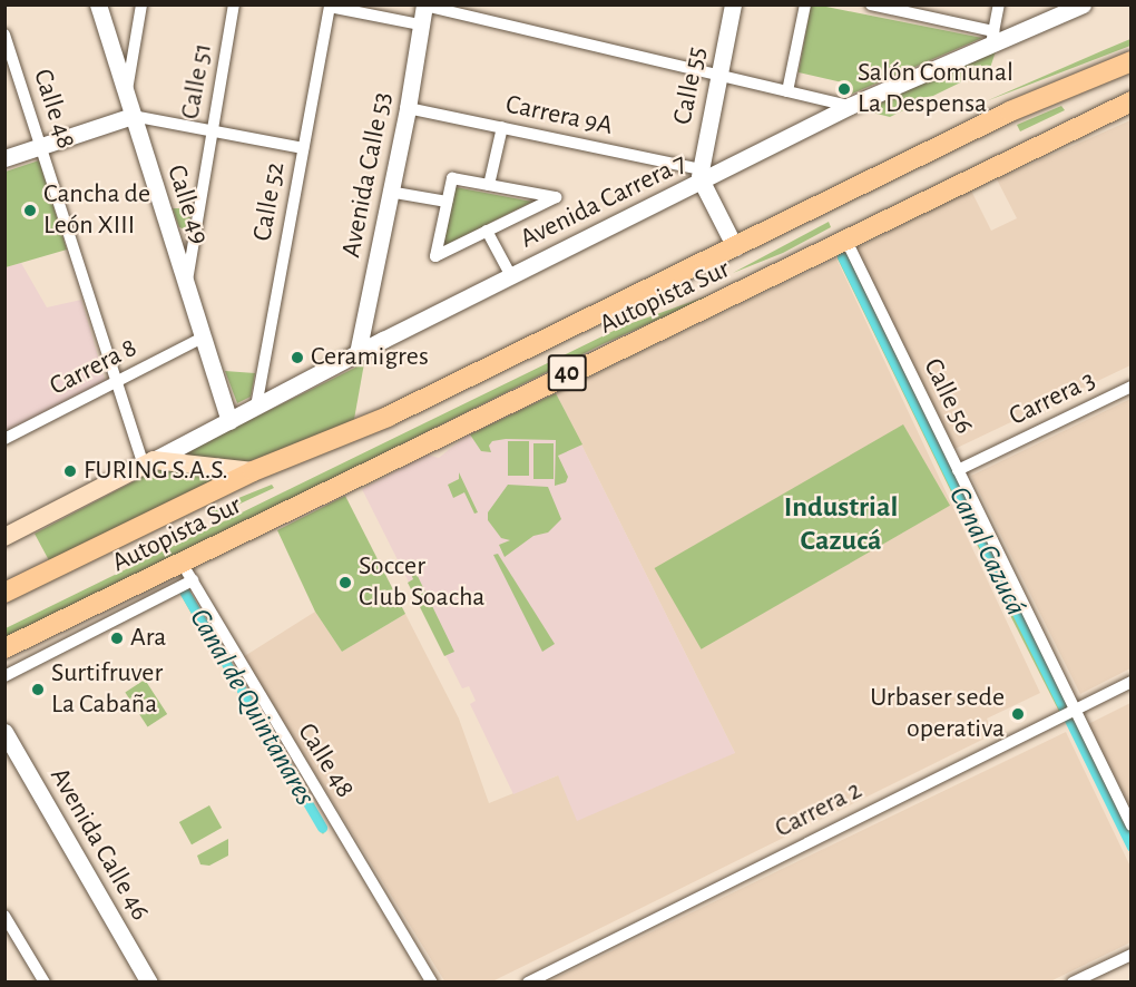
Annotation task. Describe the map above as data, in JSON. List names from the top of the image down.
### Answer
{
  "streets": {
    "highway": ["Autopista Sur", "40"],
    "main road": ["Avenida Carrera 7"],
    "street": [
      "Calle 51",
      "Calle 55",
      "Calle 48",
      "Carrera 9A",
      "Avenida Calle 53",
      "Calle 52",
      "Calle 49",
      "Carrera 8",
      "Calle 56",
      "Carrera 3",
      "Carrera 2",
      "Avenida Calle 46"
    ]
  },
  "crossings": [
    ["Calle 51", "Calle 49"],
    ["Calle 55", "Carrera 9A"],
    ["Calle 55", "Avenida Carrera 7"],
    ["Calle 48", "Avenida Carrera 7"],
    ["Calle 48", "Autopista Sur"],
    ["Calle 48", "Carrera 8"],
    ["Carrera 9A", "Avenida Calle 53"],
    ["Carrera 9A", "Avenida Carrera 7"],
    ["Avenida Calle 53", "Avenida Carrera 7"],
    ["Calle 52", "Avenida Carrera 7"],
    ["Avenida Carrera 7", "Calle 49"],
    ["Calle 49", "Carrera 8"],
    ["Autopista Sur", "Calle 56"],
    ["Calle 56", "Carrera 3"],
    ["Calle 56", "Carrera 2"]
  ],
  "districts": ["Industrial Cazucá"],
  "water": ["Canal Cazucá", "Canal de Quintanares"],
  "places": [
    "Salón Comunal La Despensa",
    "Cancha de León XIII",
    "Ceramigres",
    "FURING S.A.S.",
    "Soccer Club Soacha",
    "Ara",
    "Surtifruver La Cabaña",
    "Urbaser sede operativa"
  ]
}
